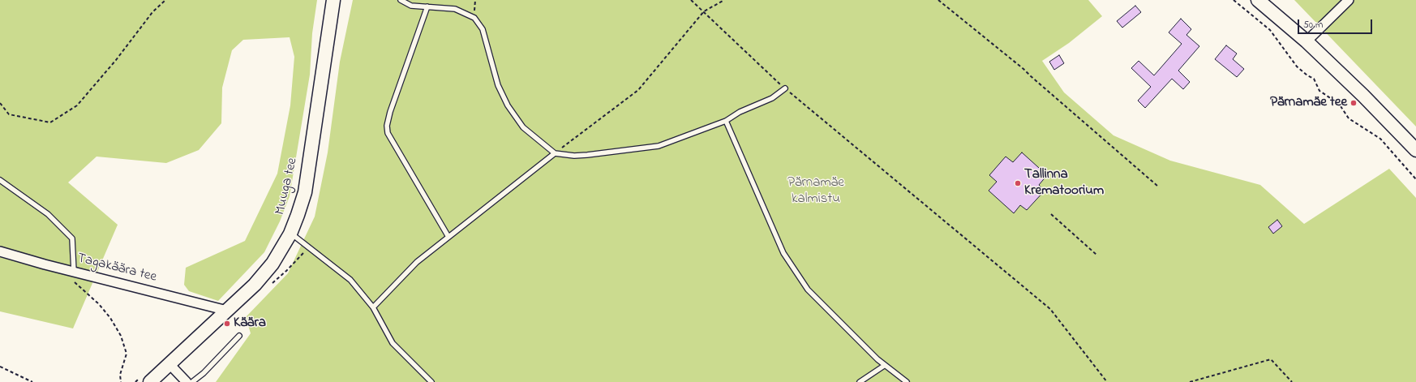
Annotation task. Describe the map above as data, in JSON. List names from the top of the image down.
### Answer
{
  "streets": {
    "main road": ["Muuga tee"],
    "street": ["Tagakäära tee"]
  },
  "crossings": [
    ["Muuga tee", "Tagakäära tee"]
  ],
  "parks": ["Pärnamäe kalmistu"],
  "places": ["Pärnamäe tee", "Tallinna Krematoorium", "Käära"],
  "scale_bar": "50 m"
}
